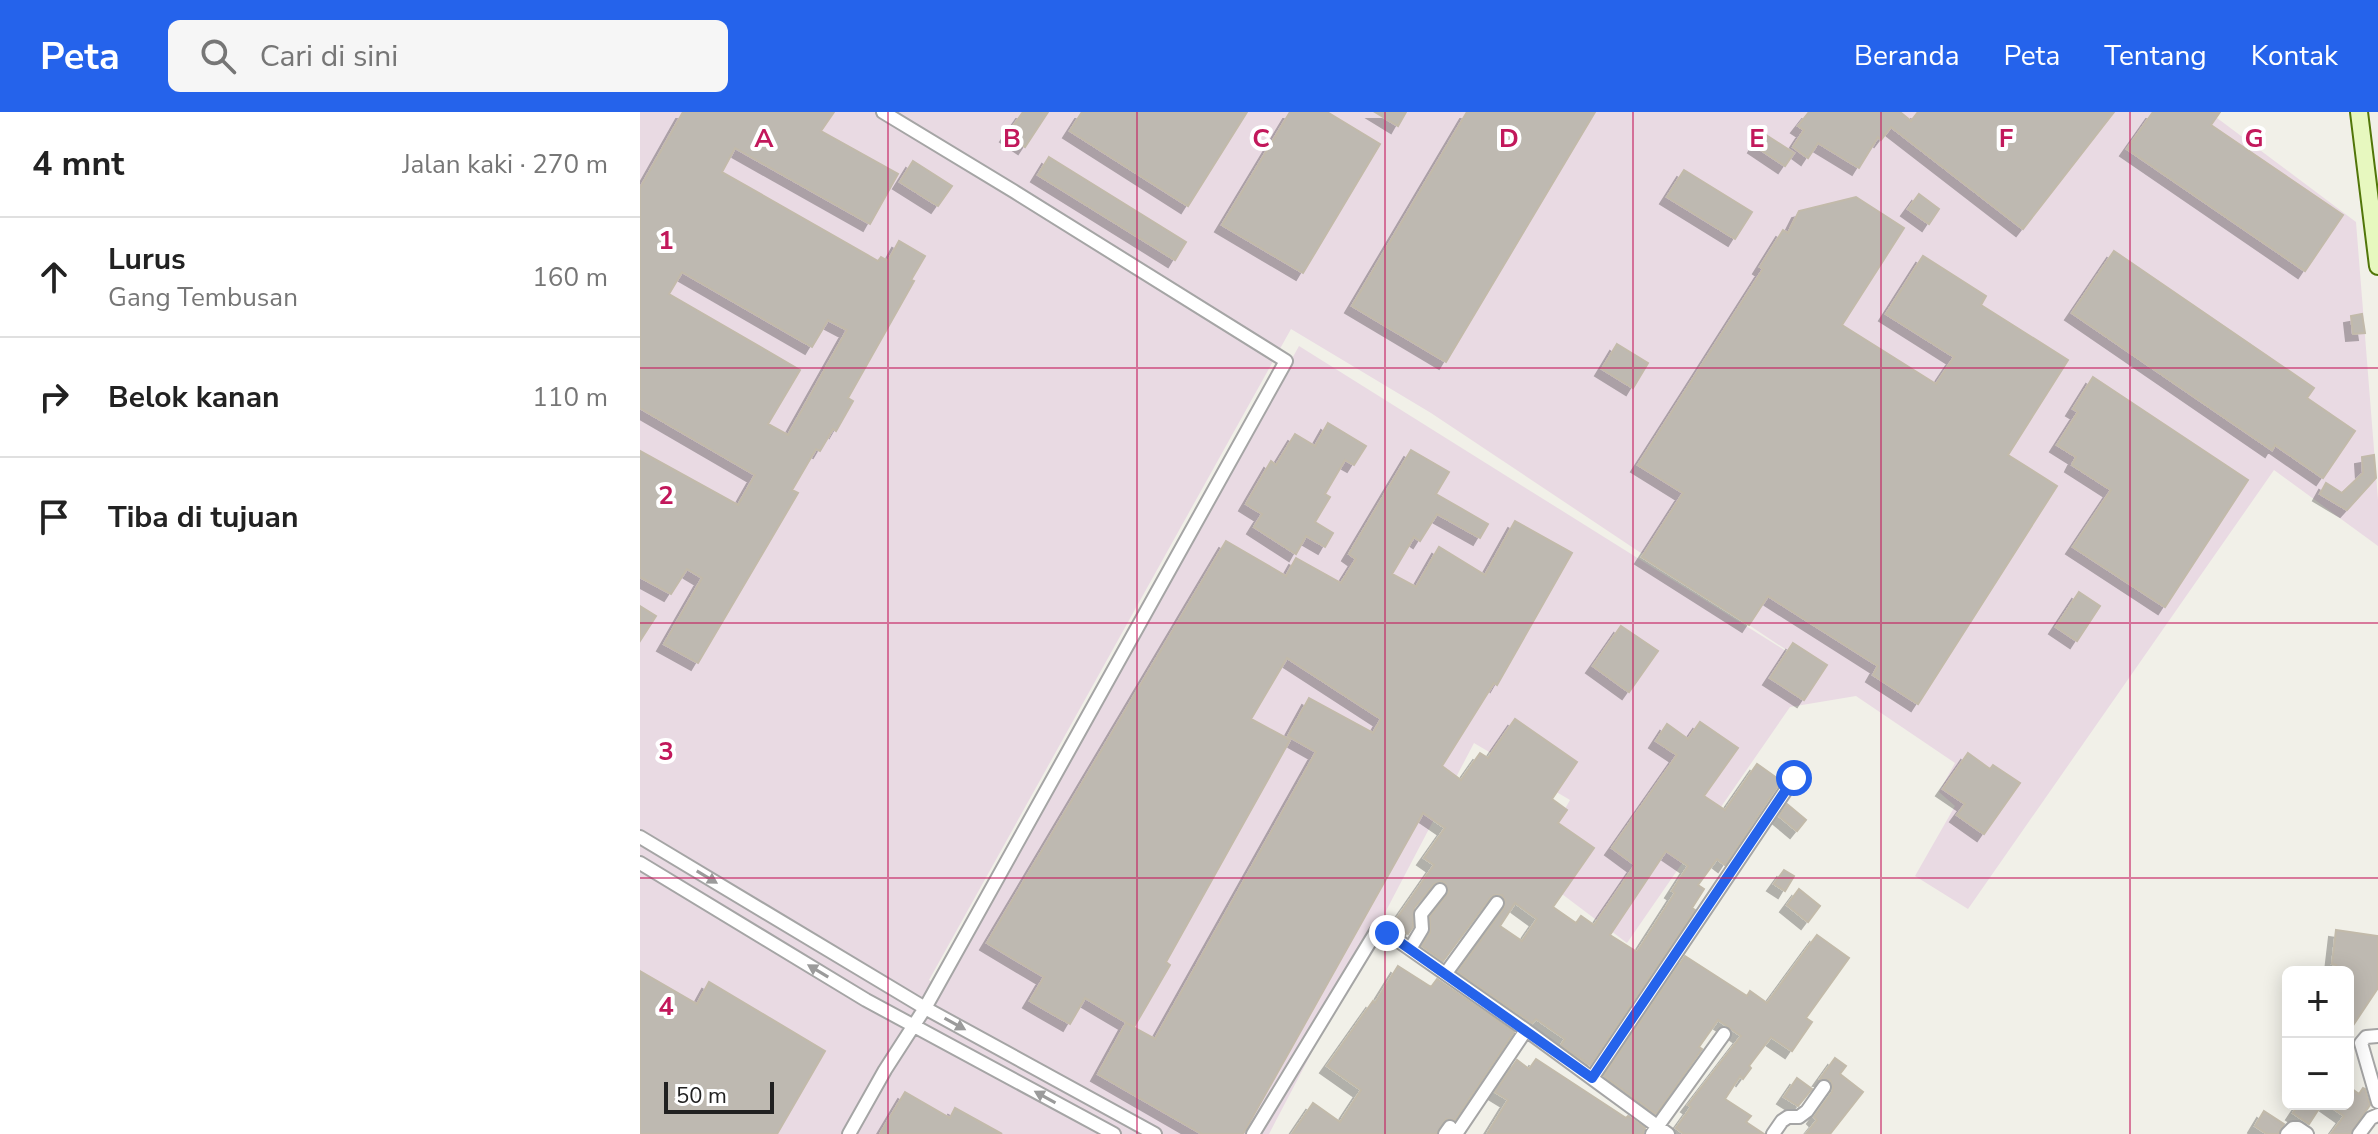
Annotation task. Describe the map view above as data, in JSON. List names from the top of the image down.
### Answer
{
  "scale_bar": "50 m",
  "page": {
    "header": "Peta",
    "search": "Cari di sini",
    "nav": [
      "Beranda",
      "Peta",
      "Tentang",
      "Kontak"
    ],
    "heading": ["4 mnt", "Jalan kaki · 270 m"],
    "list": [
      ["Lurus", "Gang Tembusan", "160 m"],
      ["Belok kanan", "110 m"],
      "Tiba di tujuan"
    ],
    "map_buttons": ["+", "−"],
    "scale": "50 m"
  },
  "grid": {
    "columns": [
      "A",
      "B",
      "C",
      "D",
      "E",
      "F",
      "G"
    ],
    "rows": [
      "1",
      "2",
      "3",
      "4"
    ]
  }
}
